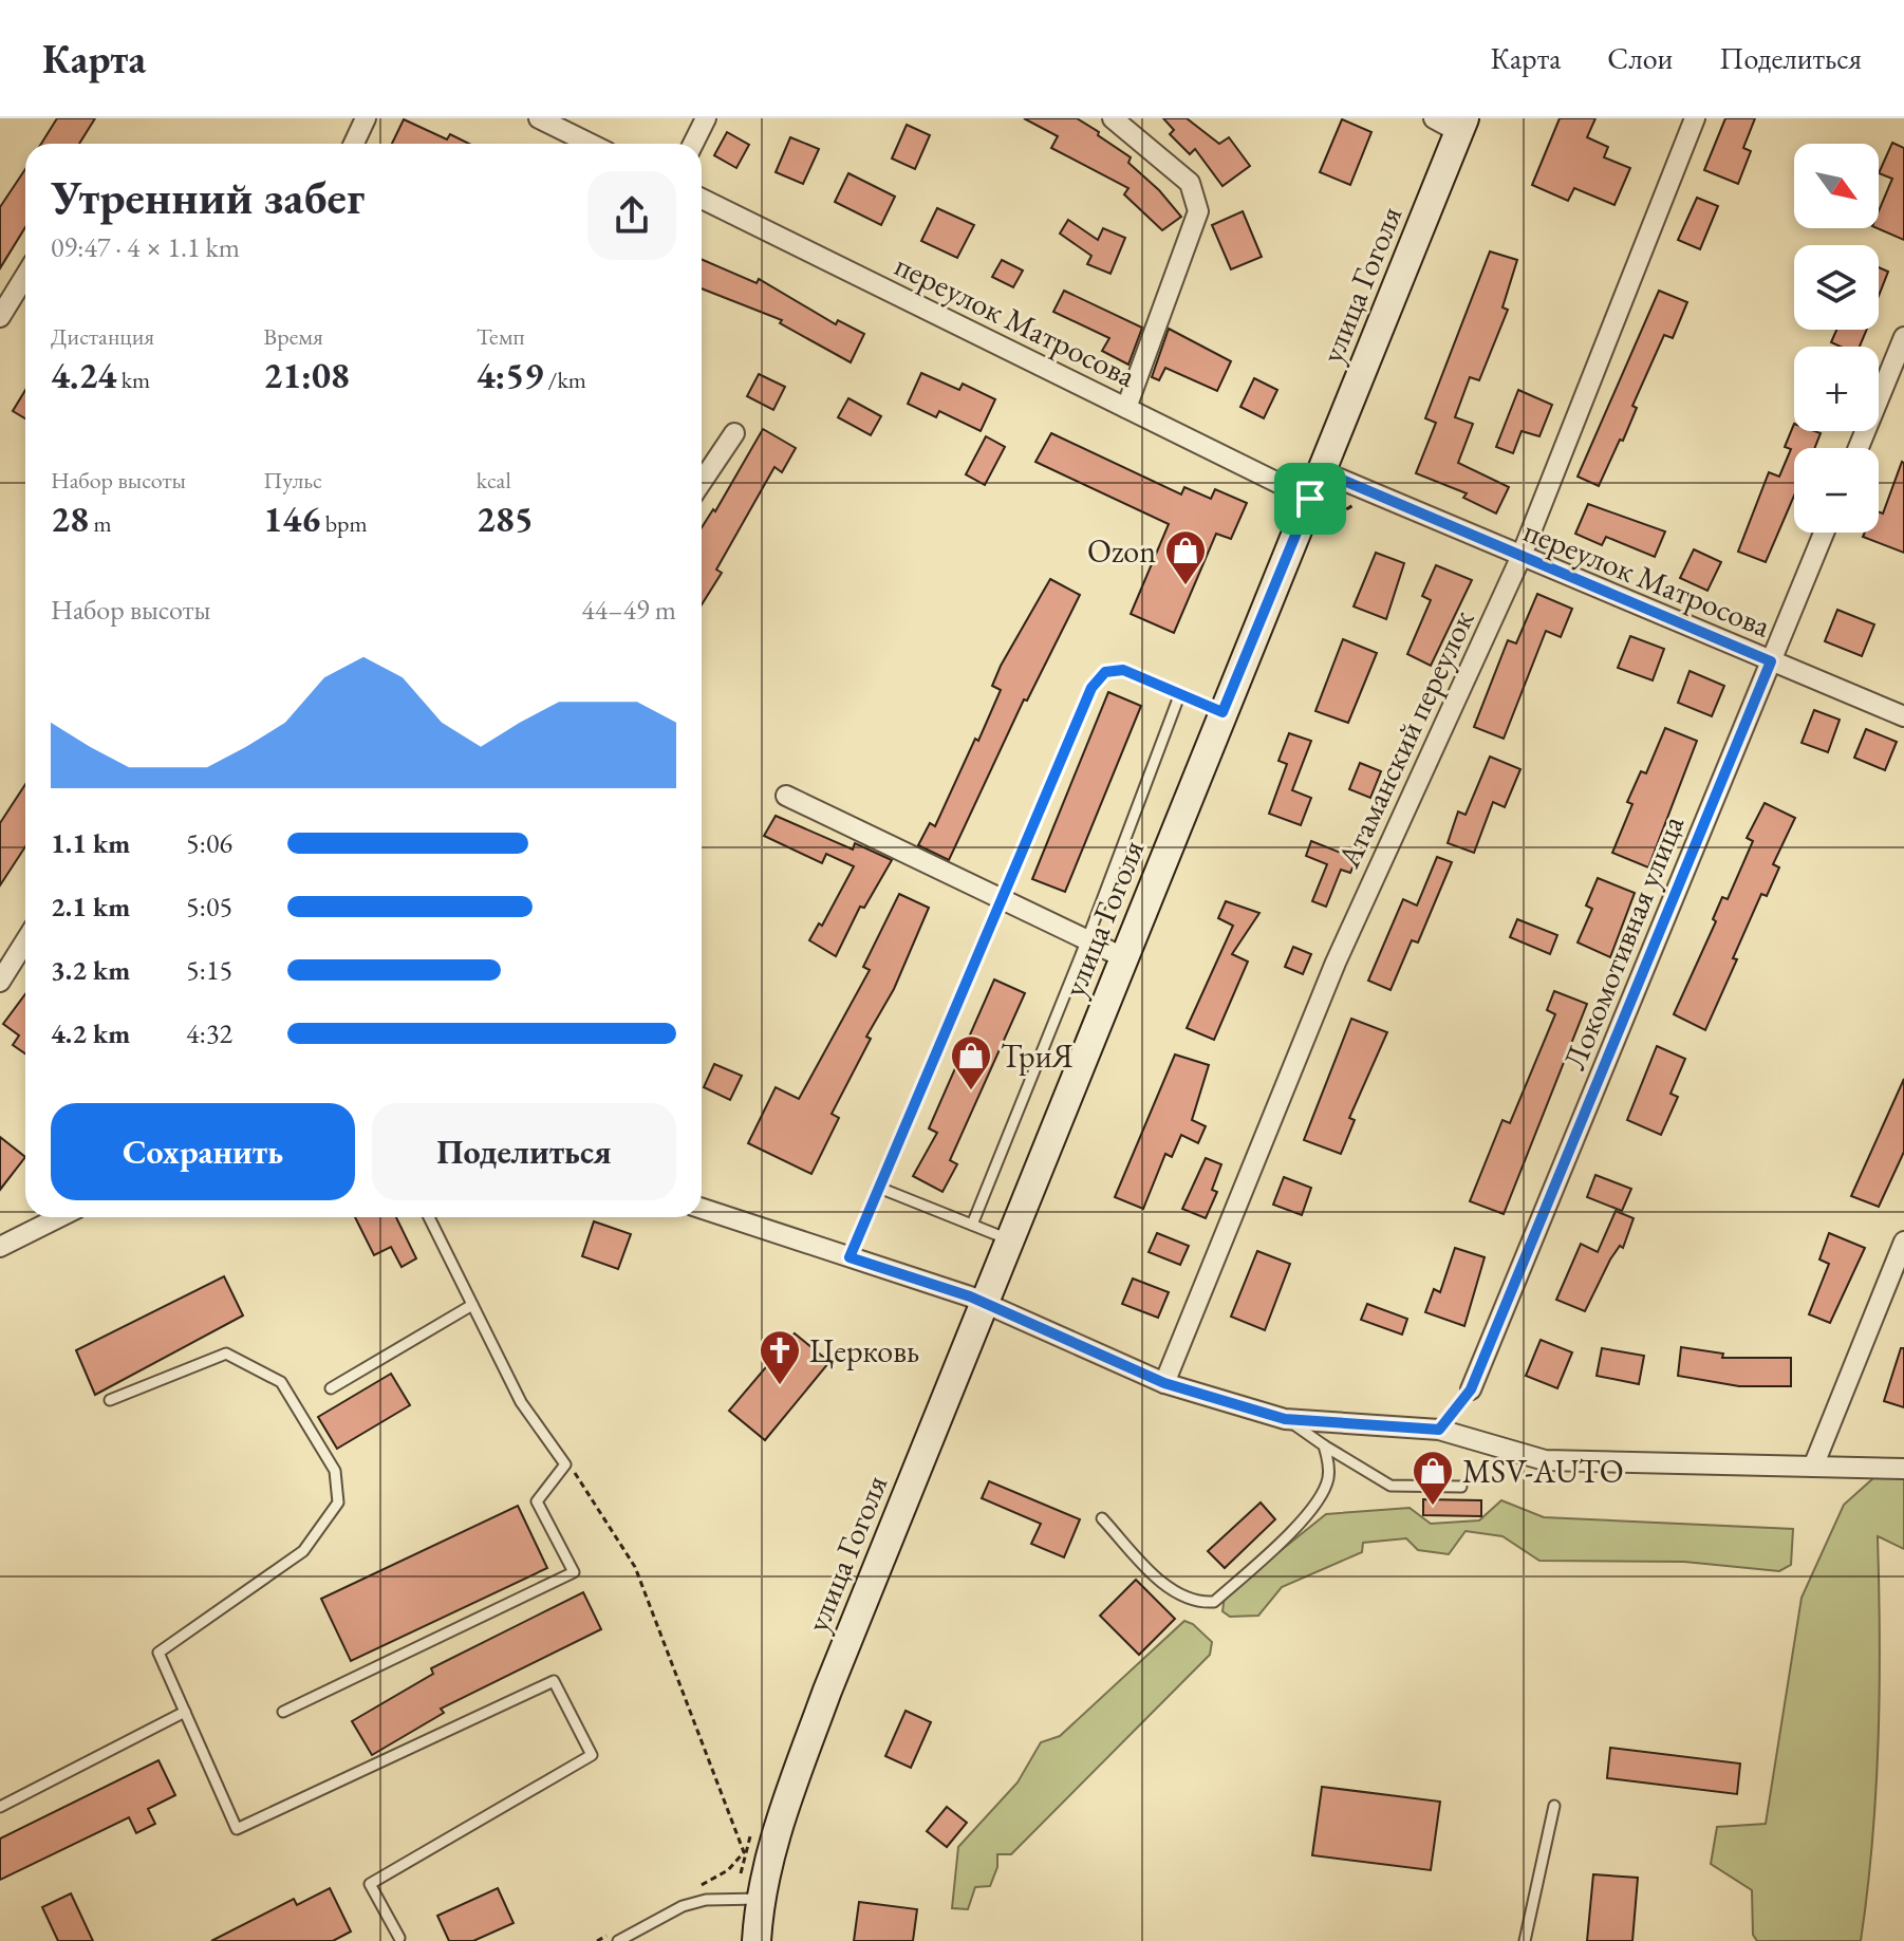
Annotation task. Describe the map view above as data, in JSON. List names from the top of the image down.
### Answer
{
  "streets": {
    "main road": ["улица Гоголя"],
    "street": ["переулок Матросова", "Атаманский переулок", "Локомотивная улица"]
  },
  "crossings": [
    ["улица Гоголя", "переулок Матросова"],
    ["переулок Матросова", "Атаманский переулок"],
    ["переулок Матросова", "Локомотивная улица"]
  ],
  "places": {
    "shop": ["Ozon", "ТриЯ", "MSV-AUTO"],
    "church": ["Церковь"]
  },
  "north": "bottom right",
  "page": {
    "header": "Карта",
    "nav": ["Карта", "Слои", "Поделиться"],
    "map_buttons": ["+", "−"],
    "heading": ["Утренний забег", "09:47 · 4 × 1.1 km"],
    "stats": [
      ["Дистанция", "4.24 km"],
      ["Время", "21:08"],
      ["Темп", "4:59 /km"],
      ["Набор высоты", "28 m"],
      ["Пульс", "146 bpm"],
      ["kcal", "285"]
    ],
    "chart": ["Набор высоты", "44–49 m"],
    "list": [
      {
        "name": "1.1 km",
        "note": "5:06"
      },
      {
        "name": "2.1 km",
        "note": "5:05"
      },
      {
        "name": "3.2 km",
        "note": "5:15"
      },
      {
        "name": "4.2 km",
        "note": "4:32"
      }
    ],
    "buttons": ["Сохранить", "Поделиться"]
  }
}
